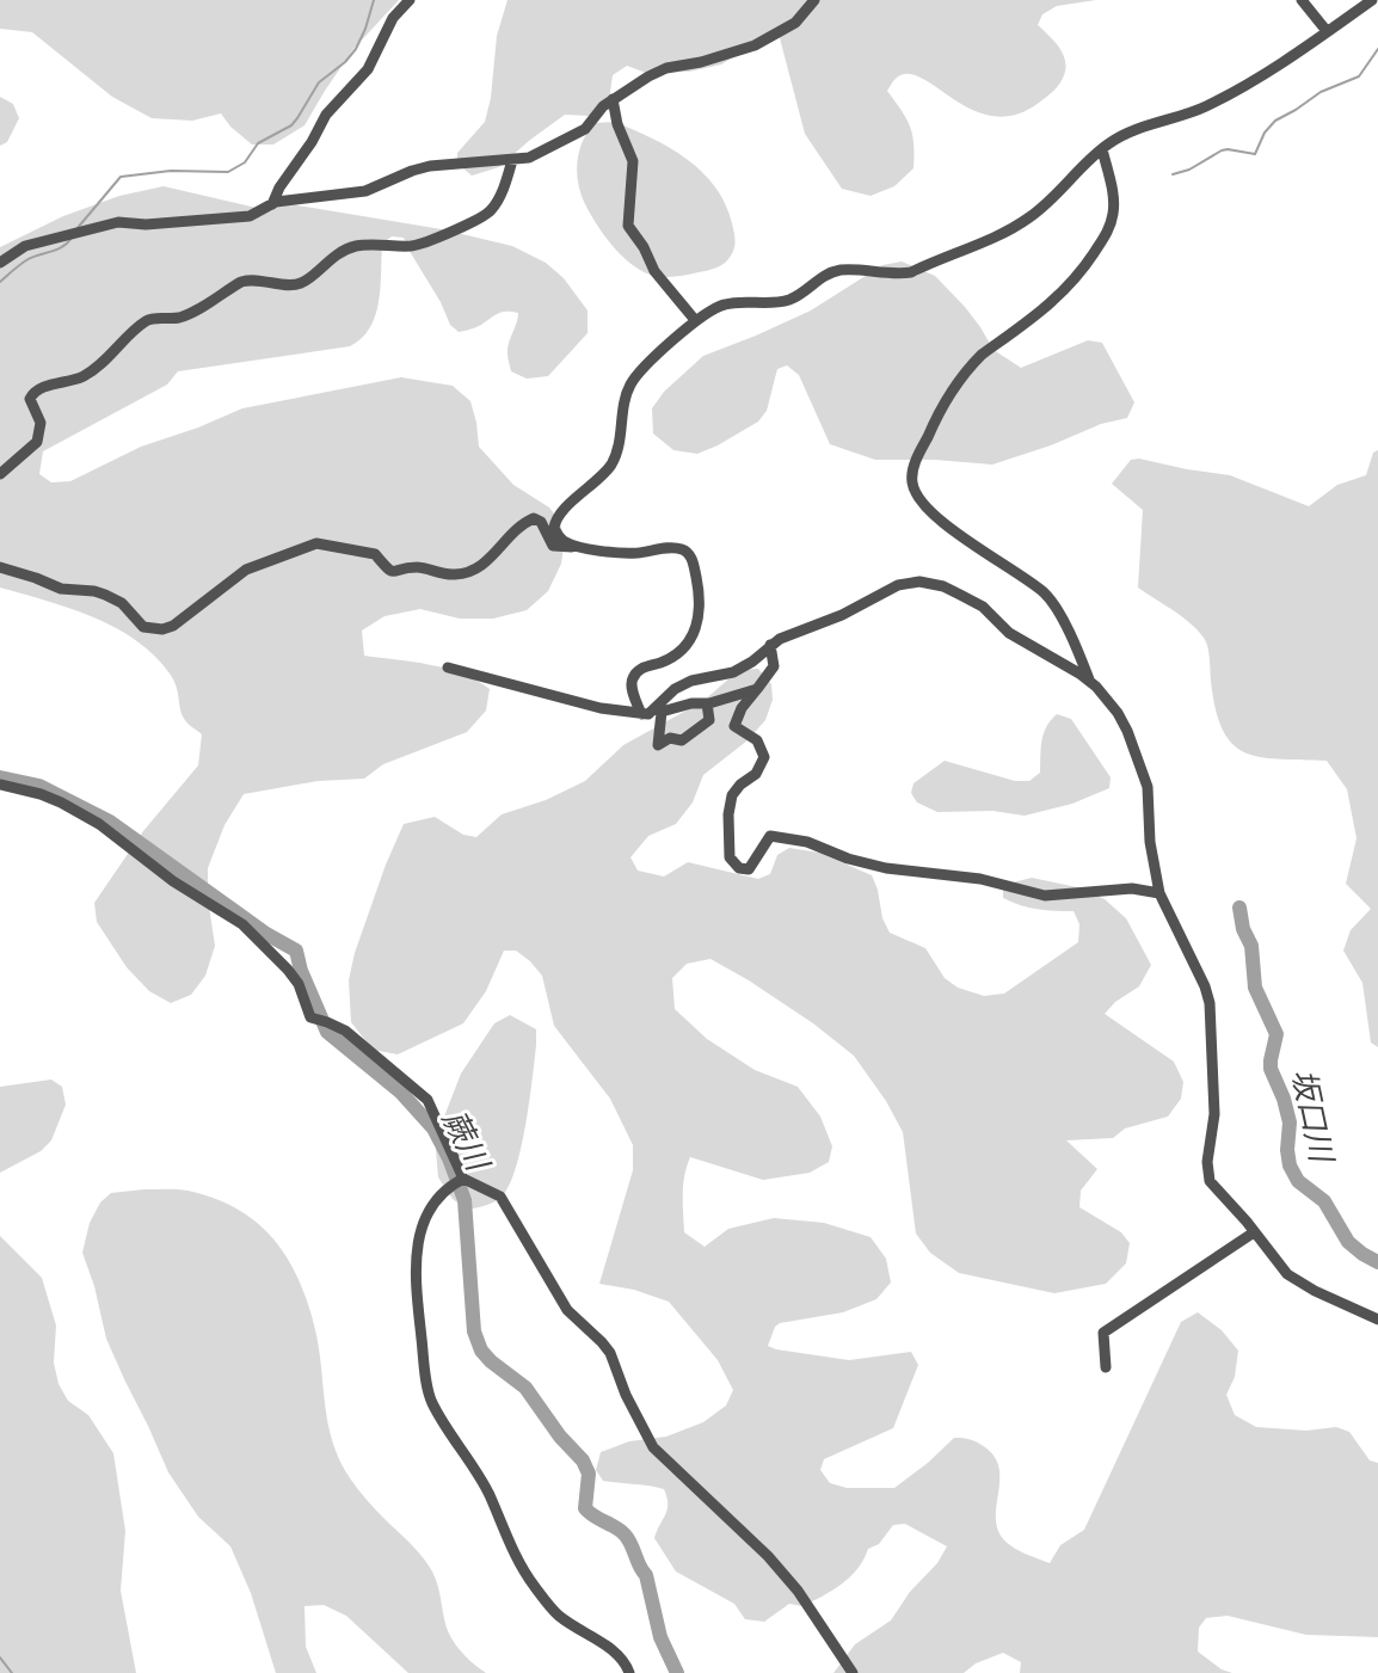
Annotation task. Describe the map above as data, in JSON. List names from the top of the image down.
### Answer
{
  "water": ["坂口川", "蕨川"]
}
